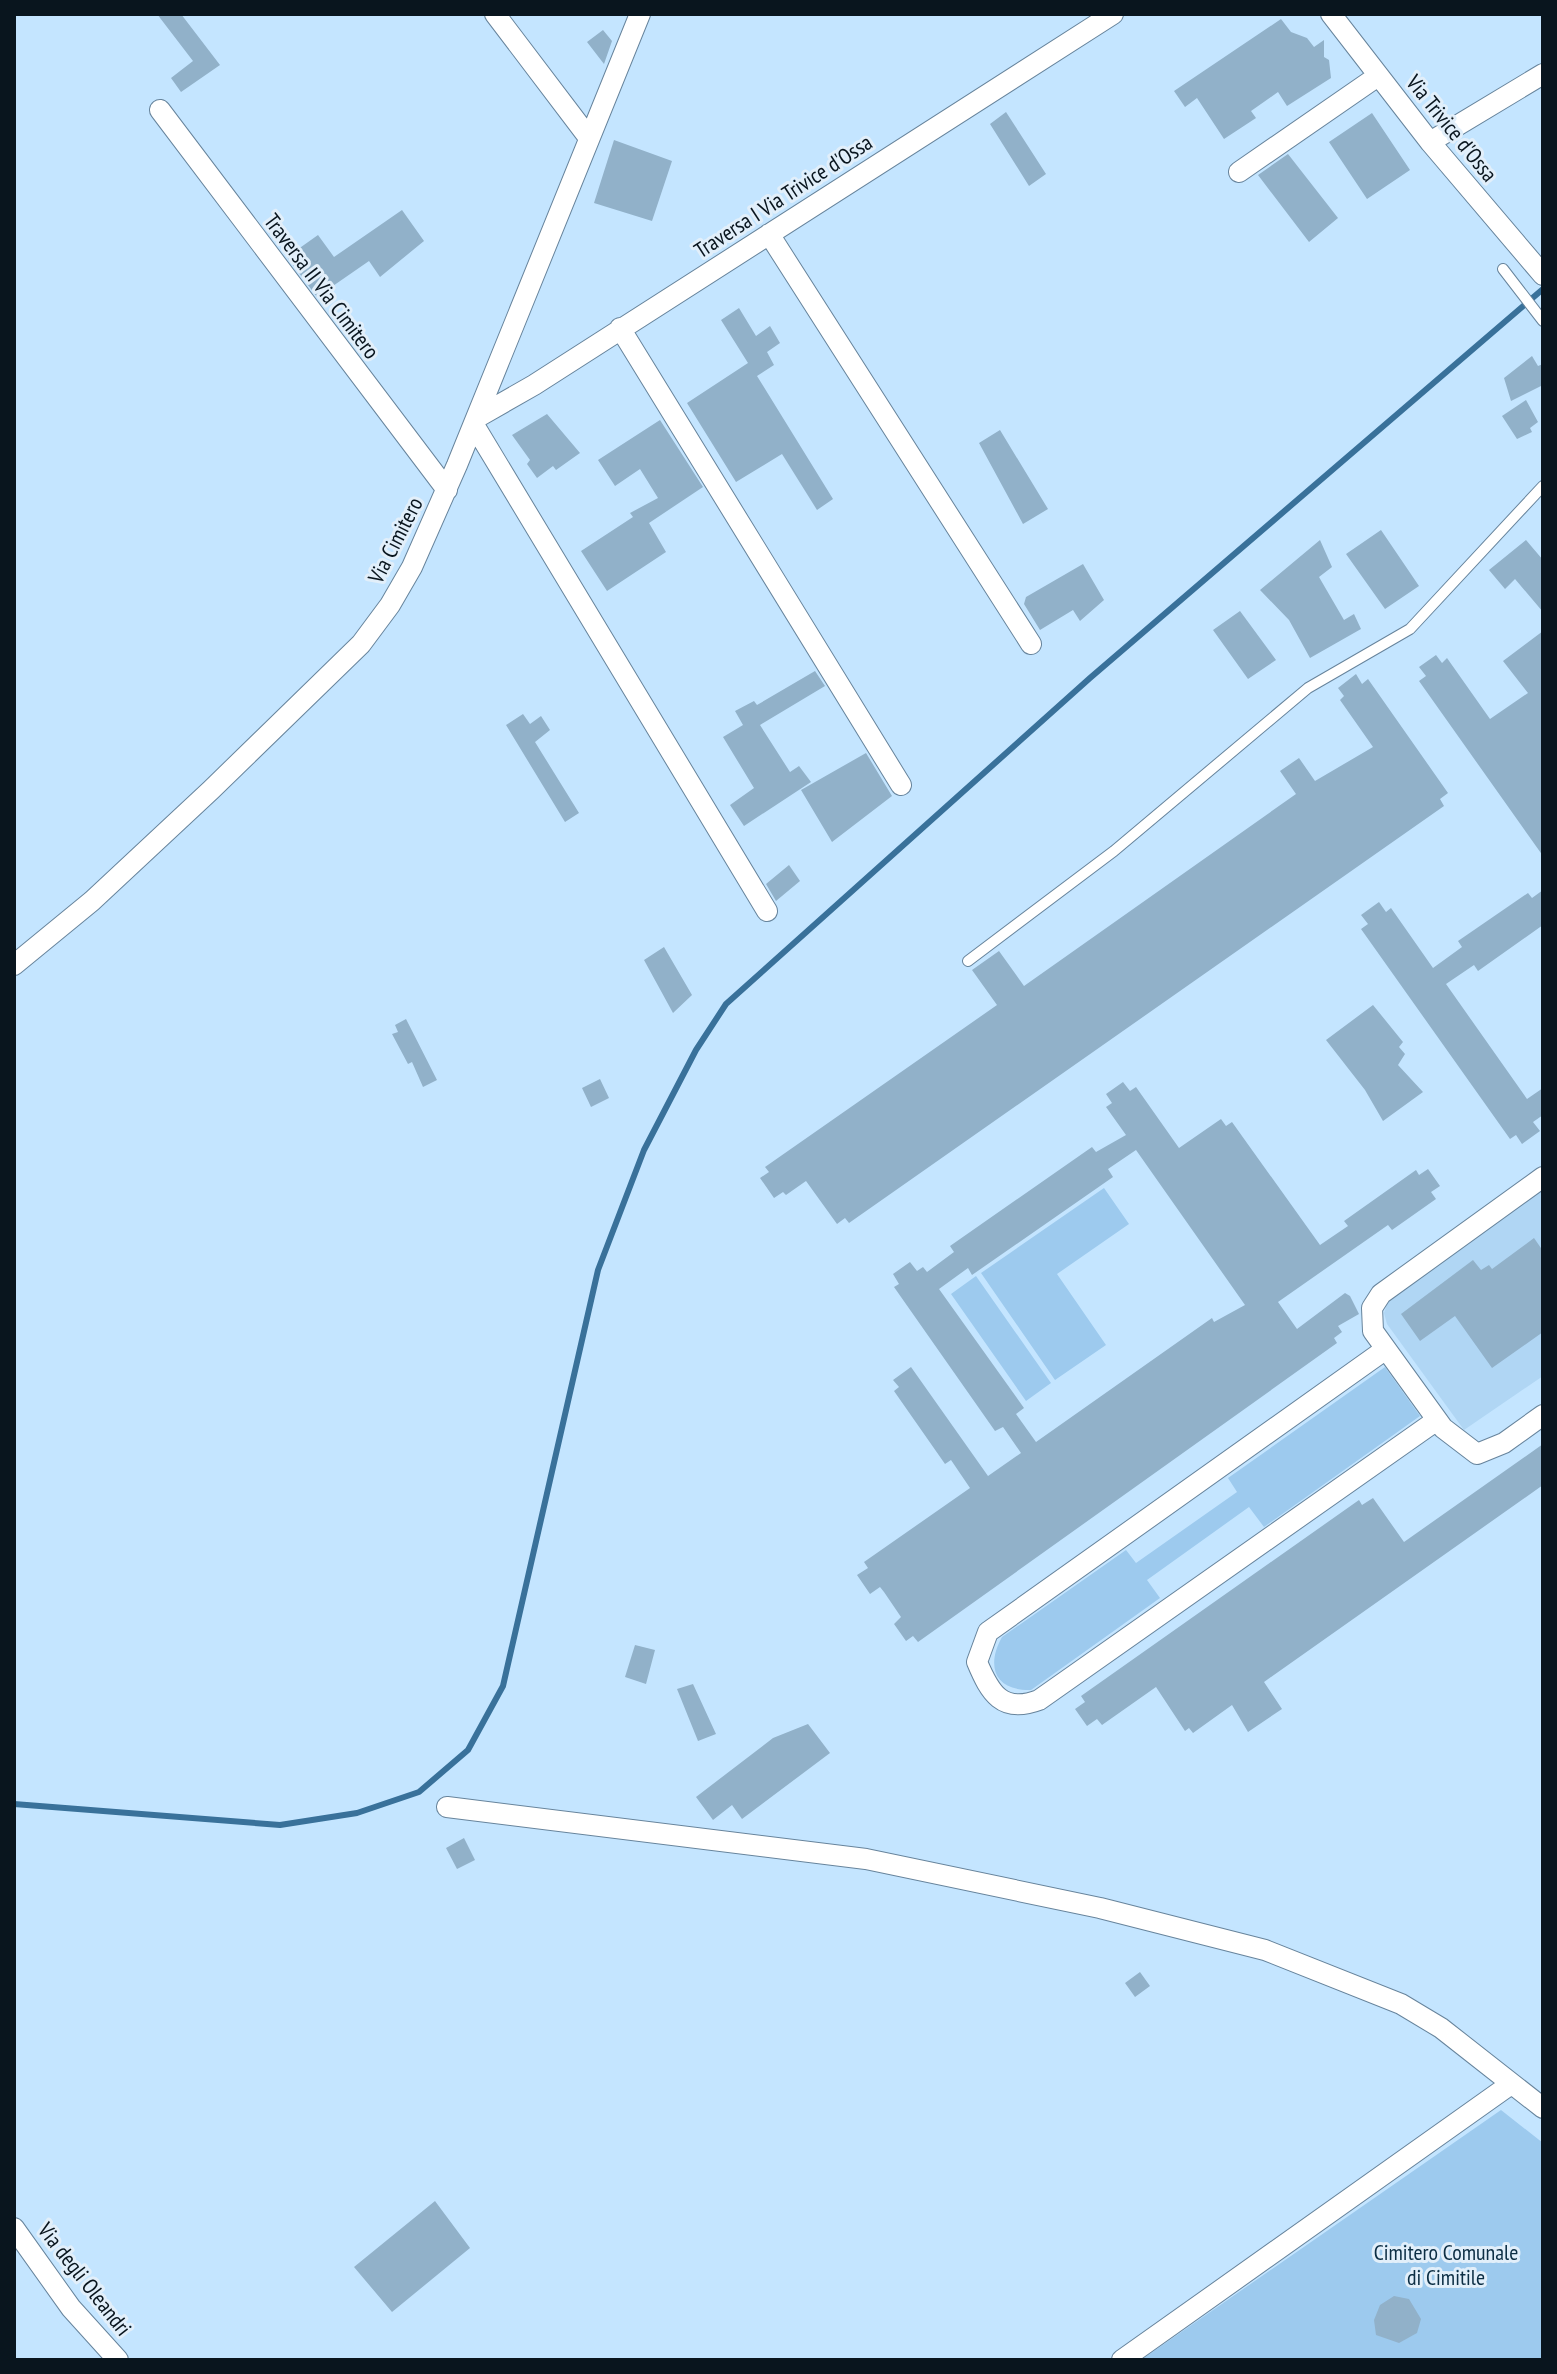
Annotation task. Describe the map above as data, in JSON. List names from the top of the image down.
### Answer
{
  "streets": {
    "street": [
      "Via Trivice d'Ossa",
      "Traversa I Via Trivice d'Ossa",
      "Traversa II Via Cimitero",
      "Via Cimitero",
      "Via degli Oleandri"
    ]
  },
  "crossings": [
    ["Traversa I Via Trivice d'Ossa", "Via Cimitero"],
    ["Traversa II Via Cimitero", "Via Cimitero"]
  ],
  "parks": ["Cimitero Comunale di Cimitile"]
}
